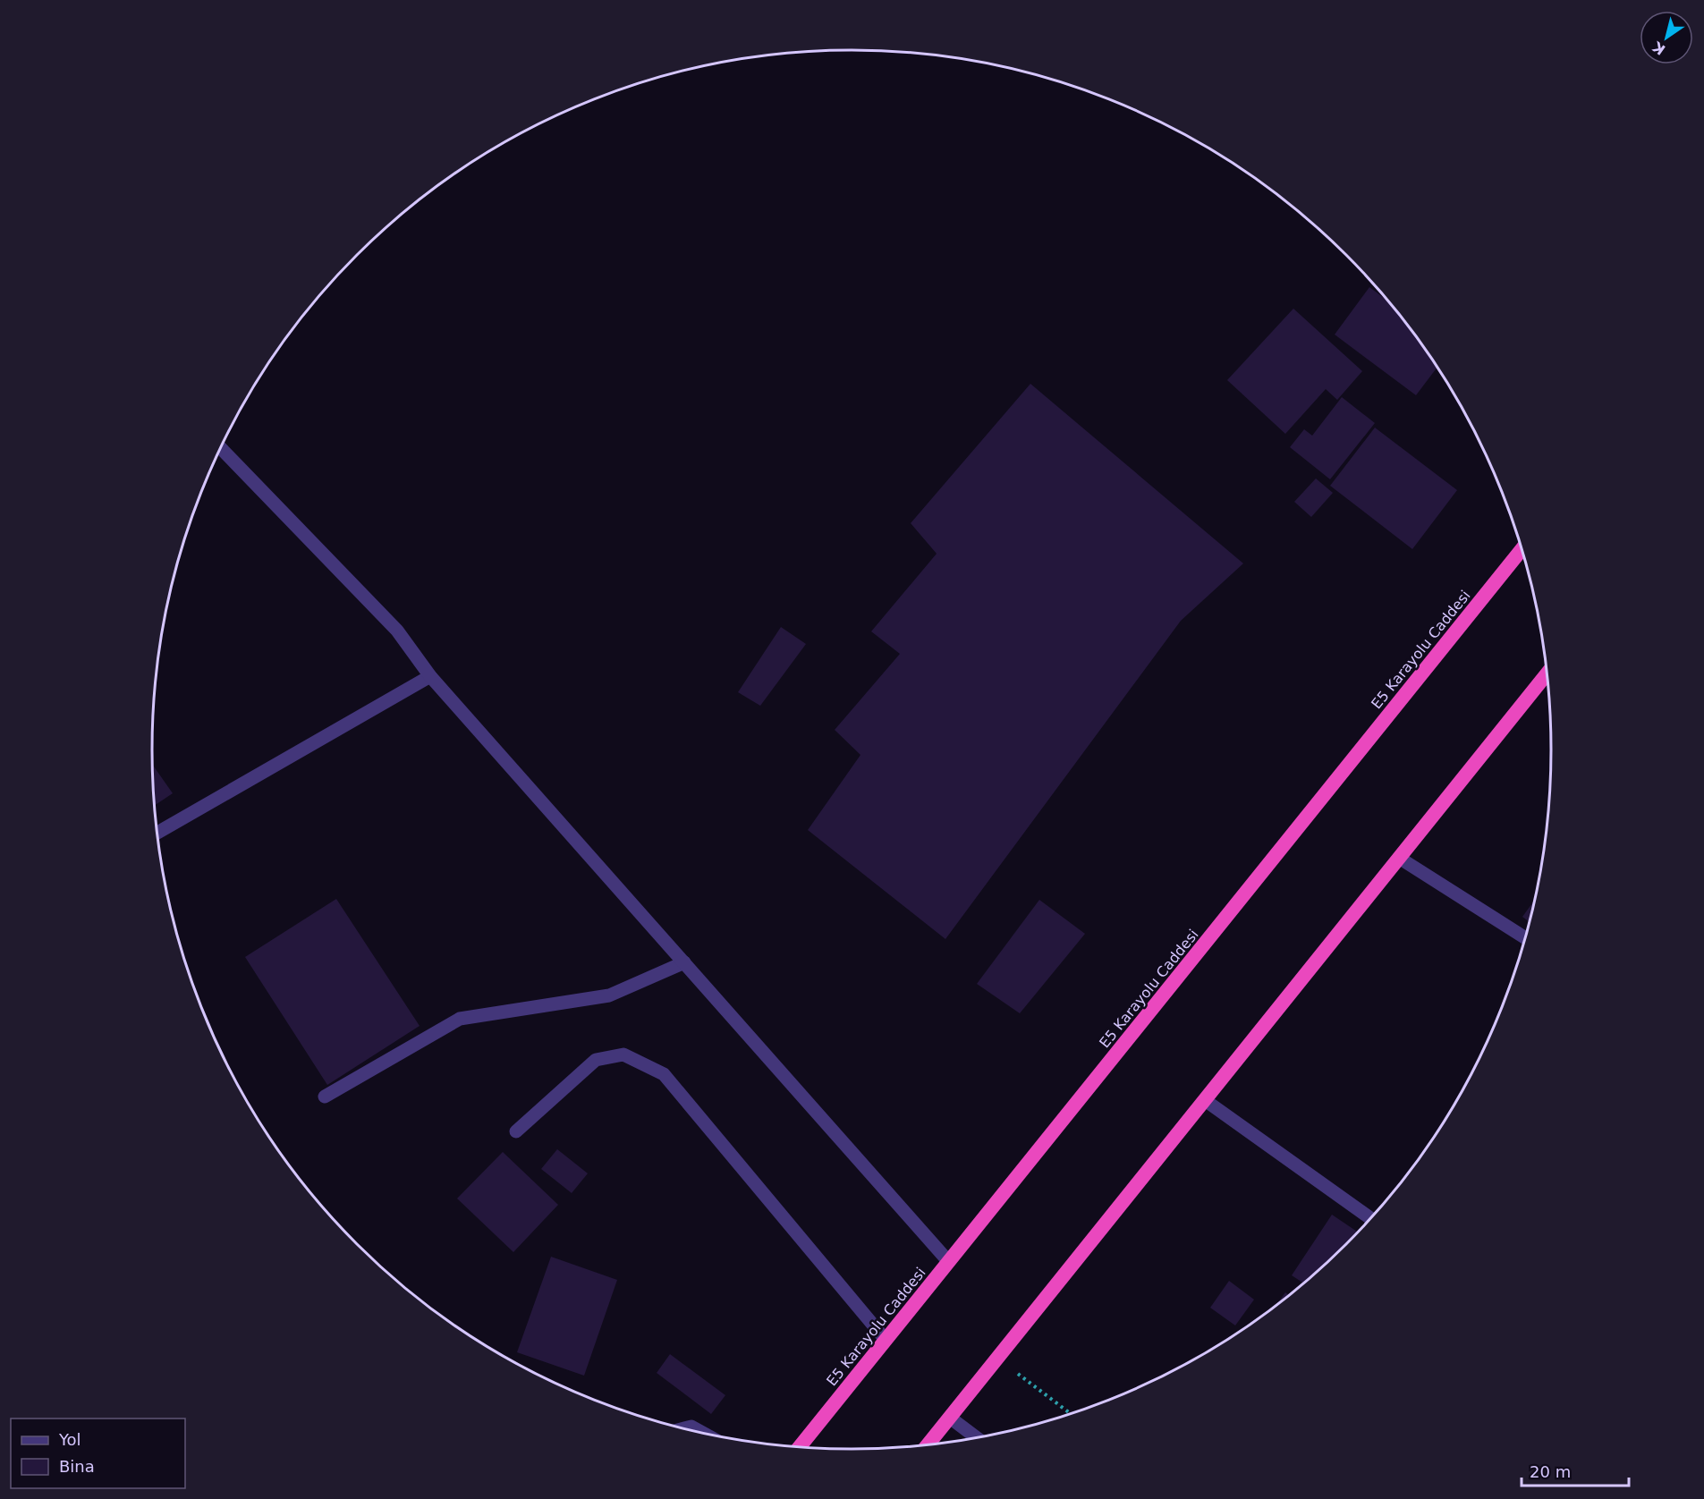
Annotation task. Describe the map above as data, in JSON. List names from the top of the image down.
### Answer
{
  "streets": {
    "highway": ["E5 Karayolu Caddesi"]
  },
  "legend": ["Yol", "Bina"],
  "scale_bar": "20 m",
  "north": "bottom left"
}
